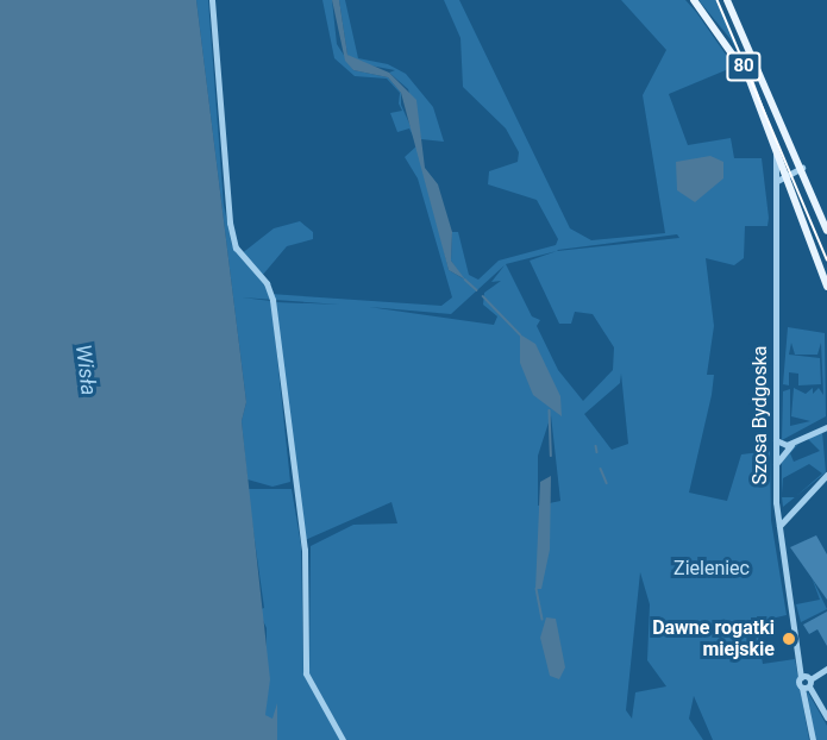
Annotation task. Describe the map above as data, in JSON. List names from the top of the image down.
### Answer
{
  "streets": {
    "main road": ["80", "Szosa Bydgoska"]
  },
  "water": ["Wisła"],
  "parks": ["Zieleniec"],
  "places": ["Dawne rogatki miejskie"]
}
